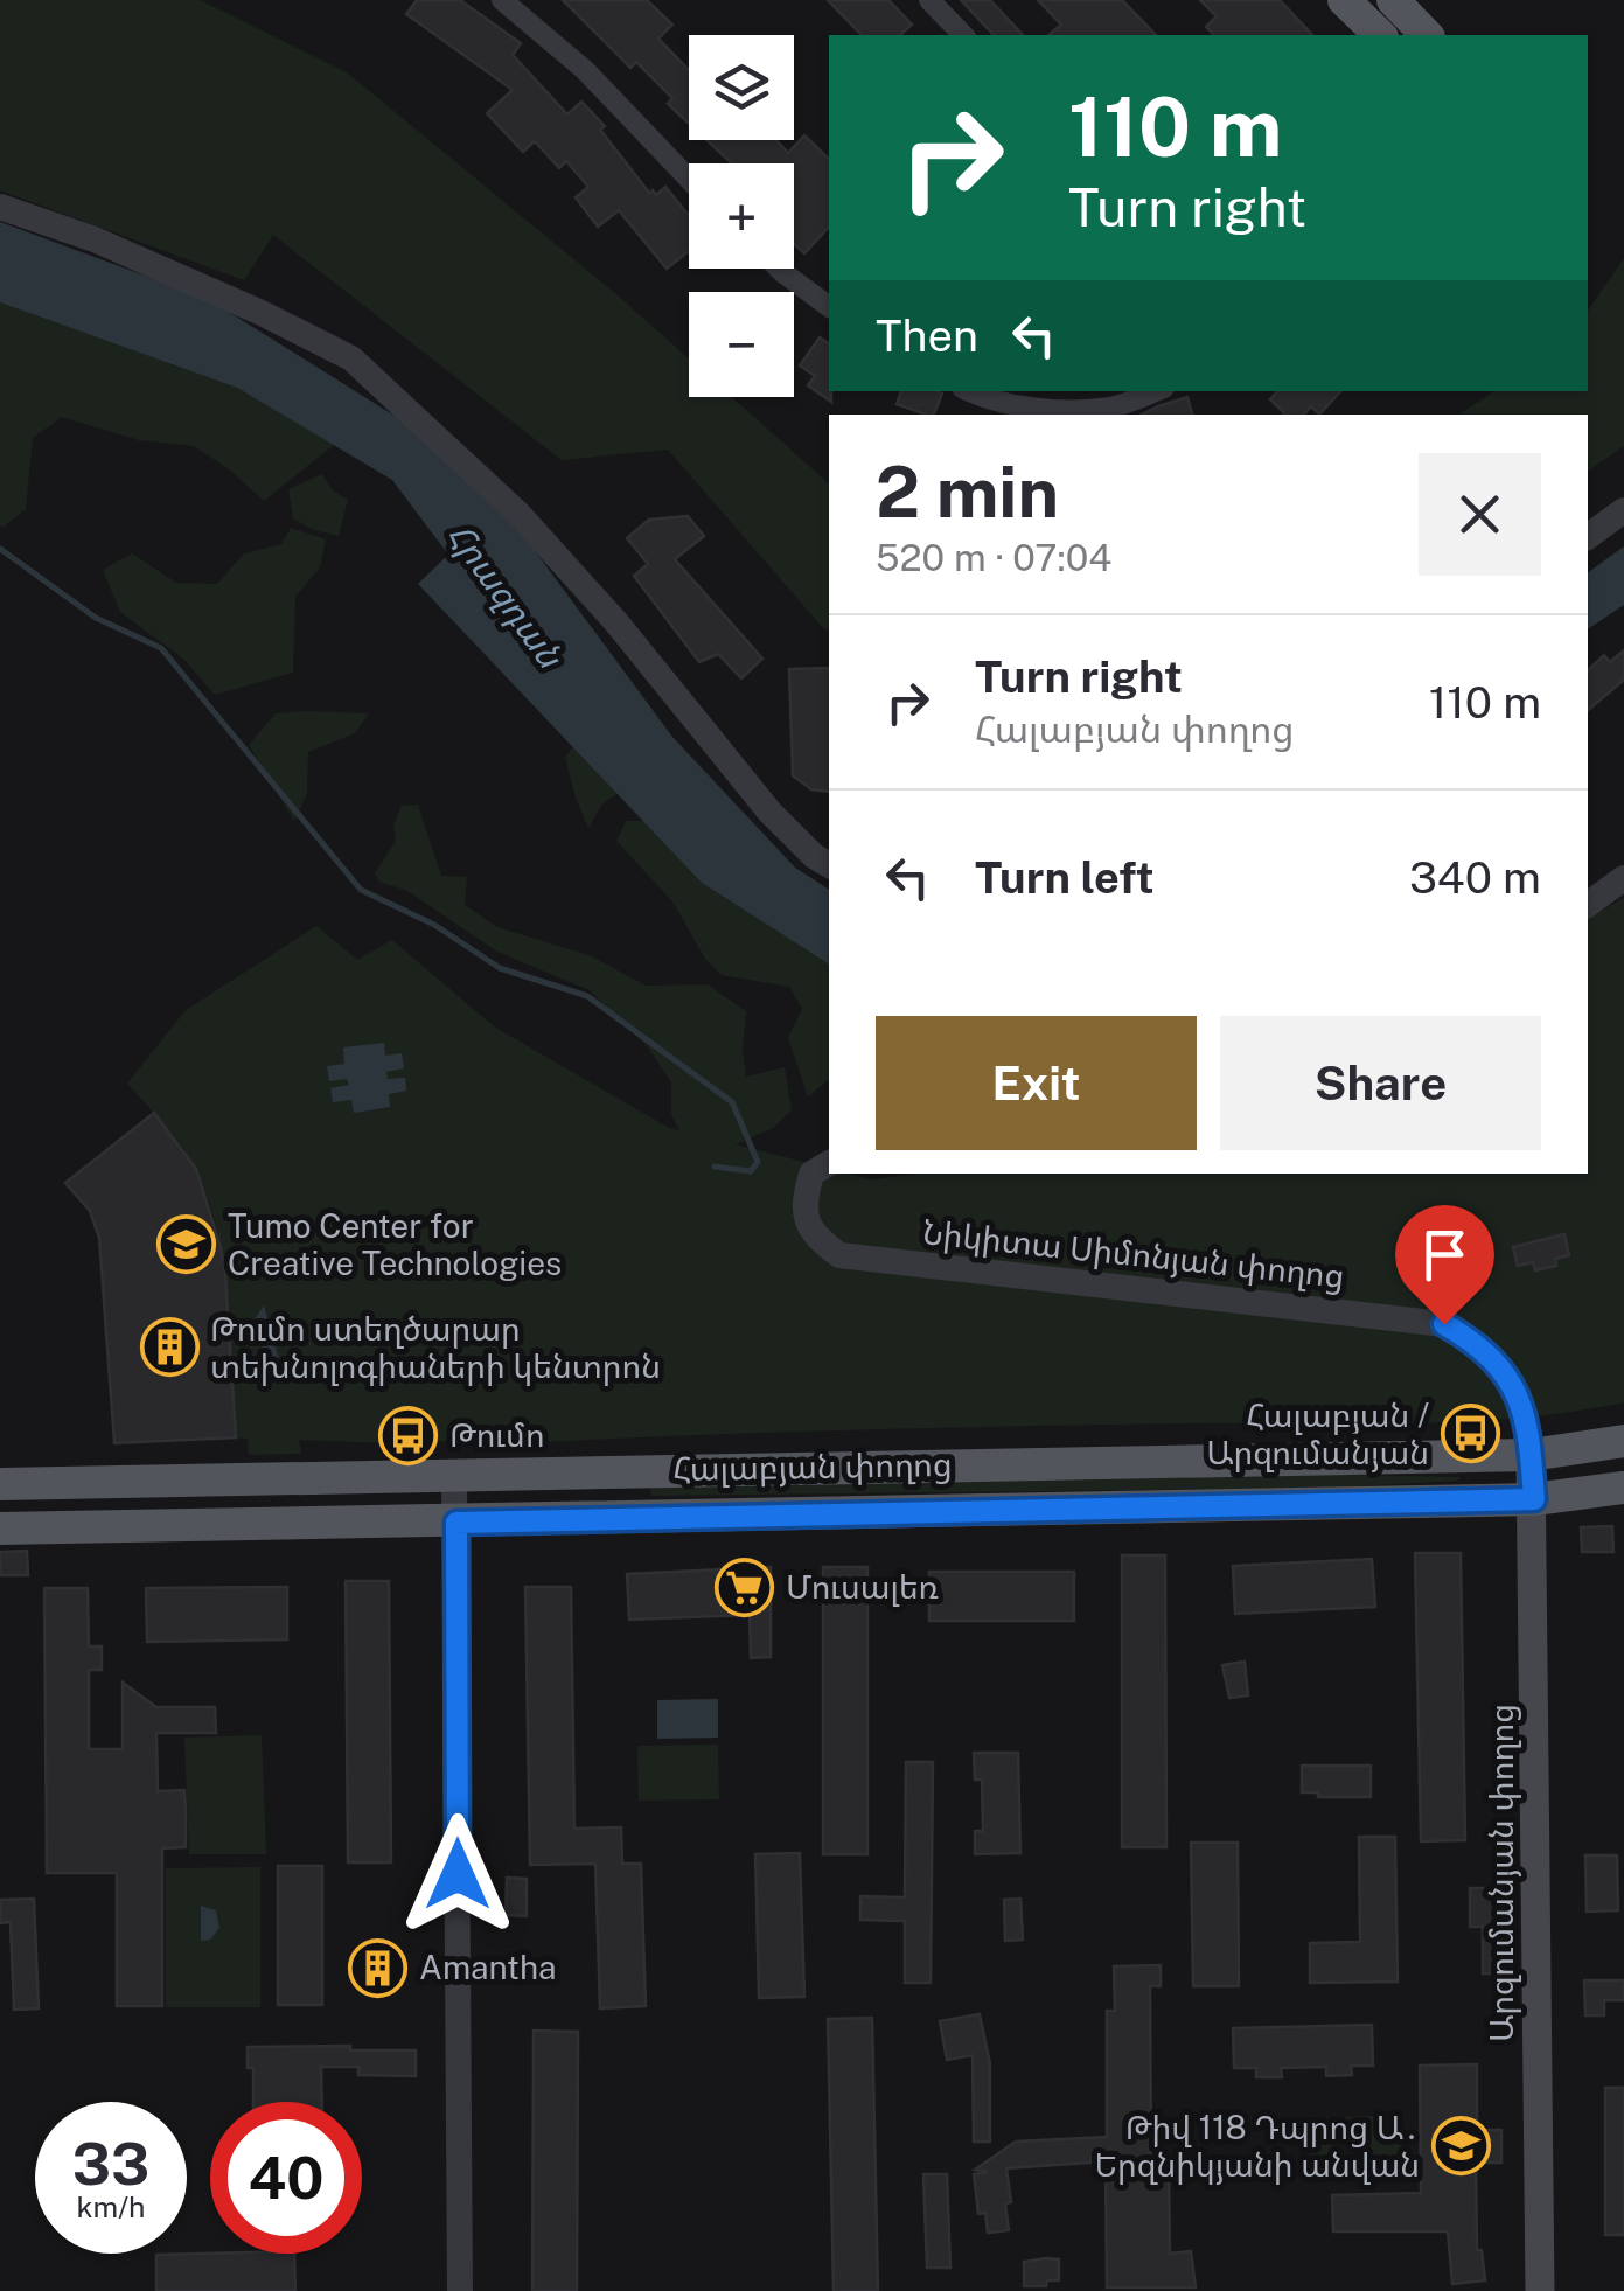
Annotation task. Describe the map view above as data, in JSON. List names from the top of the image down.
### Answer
{
  "streets": {
    "main road": ["Հալաբյան փողոց", "Արզումանյան փողոց"],
    "street": ["Նիկիտա Սիմոնյան փողոց"]
  },
  "crossings": [
    ["Նիկիտա Սիմոնյան փողոց", "Հալաբյան փողոց"],
    ["Նիկիտա Սիմոնյան փողոց", "Արզումանյան փողոց"],
    ["Հալաբյան փողոց", "Արզումանյան փողոց"]
  ],
  "water": ["Հրազդան"],
  "places": {
    "school or university": ["Tumo Center for Creative Technologies", "Թիվ 118 Դպրոց Ա․ Երզնիկյանի անվան"],
    "building": ["Թումո ստեղծարար տեխնոլոգիաների կենտրոն", "Amantha"],
    "bus stop": ["Հալաբյան / Արզումանյան", "Թումո"],
    "supermarket": ["Մուսալեռ"]
  },
  "page": {
    "map_buttons": ["+", "−"],
    "turn": ["110 m", "Turn right"],
    "then": "Then",
    "heading": ["2 min", "520 m · 07:04"],
    "list": [
      {
        "name": "Turn right",
        "note": "Հալաբյան փողոց",
        "value": "110 m"
      },
      {
        "name": "Turn left",
        "value": "340 m"
      }
    ],
    "buttons": ["Exit", "Share"],
    "speed": "33 km/h",
    "limit": "40"
  }
}
